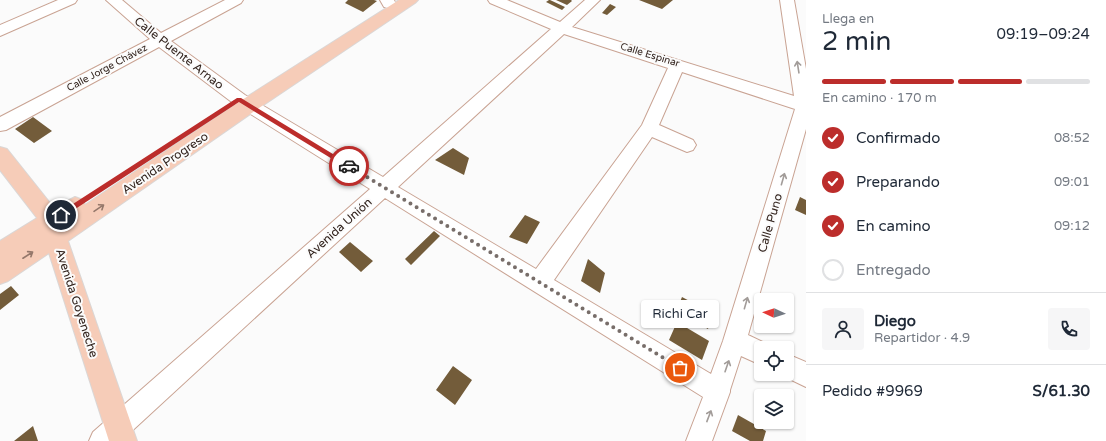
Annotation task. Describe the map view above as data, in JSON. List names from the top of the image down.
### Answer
{
  "streets": {
    "main road": ["Avenida Progreso", "Avenida Goyeneche"],
    "street": [
      "Calle Puente Arnao",
      "Calle Espinar",
      "Calle Jorge Chávez",
      "Calle Puno",
      "Avenida Unión"
    ]
  },
  "crossings": [
    ["Calle Puente Arnao", "Calle Jorge Chávez"],
    ["Calle Puente Arnao", "Avenida Progreso"],
    ["Calle Puente Arnao", "Calle Puno"],
    ["Calle Puente Arnao", "Avenida Unión"],
    ["Calle Espinar", "Calle Puno"],
    ["Calle Espinar", "Avenida Unión"],
    ["Avenida Progreso", "Avenida Goyeneche"],
    ["Avenida Unión", "Avenida Goyeneche"]
  ],
  "places": ["Richi Car"],
  "north": "left",
  "page": {
    "heading": ["2 min", "Llega en", "09:19–09:24"],
    "panel": [
      "Diego",
      "Repartidor · 4.9",
      "Pedido #9969",
      "S/61.30"
    ],
    "bar": "En camino · 170 m",
    "list": [
      ["Confirmado", "08:52"],
      ["Preparando", "09:01"],
      ["En camino", "09:12"],
      "Entregado"
    ],
    "bubble": "Richi Car"
  }
}
